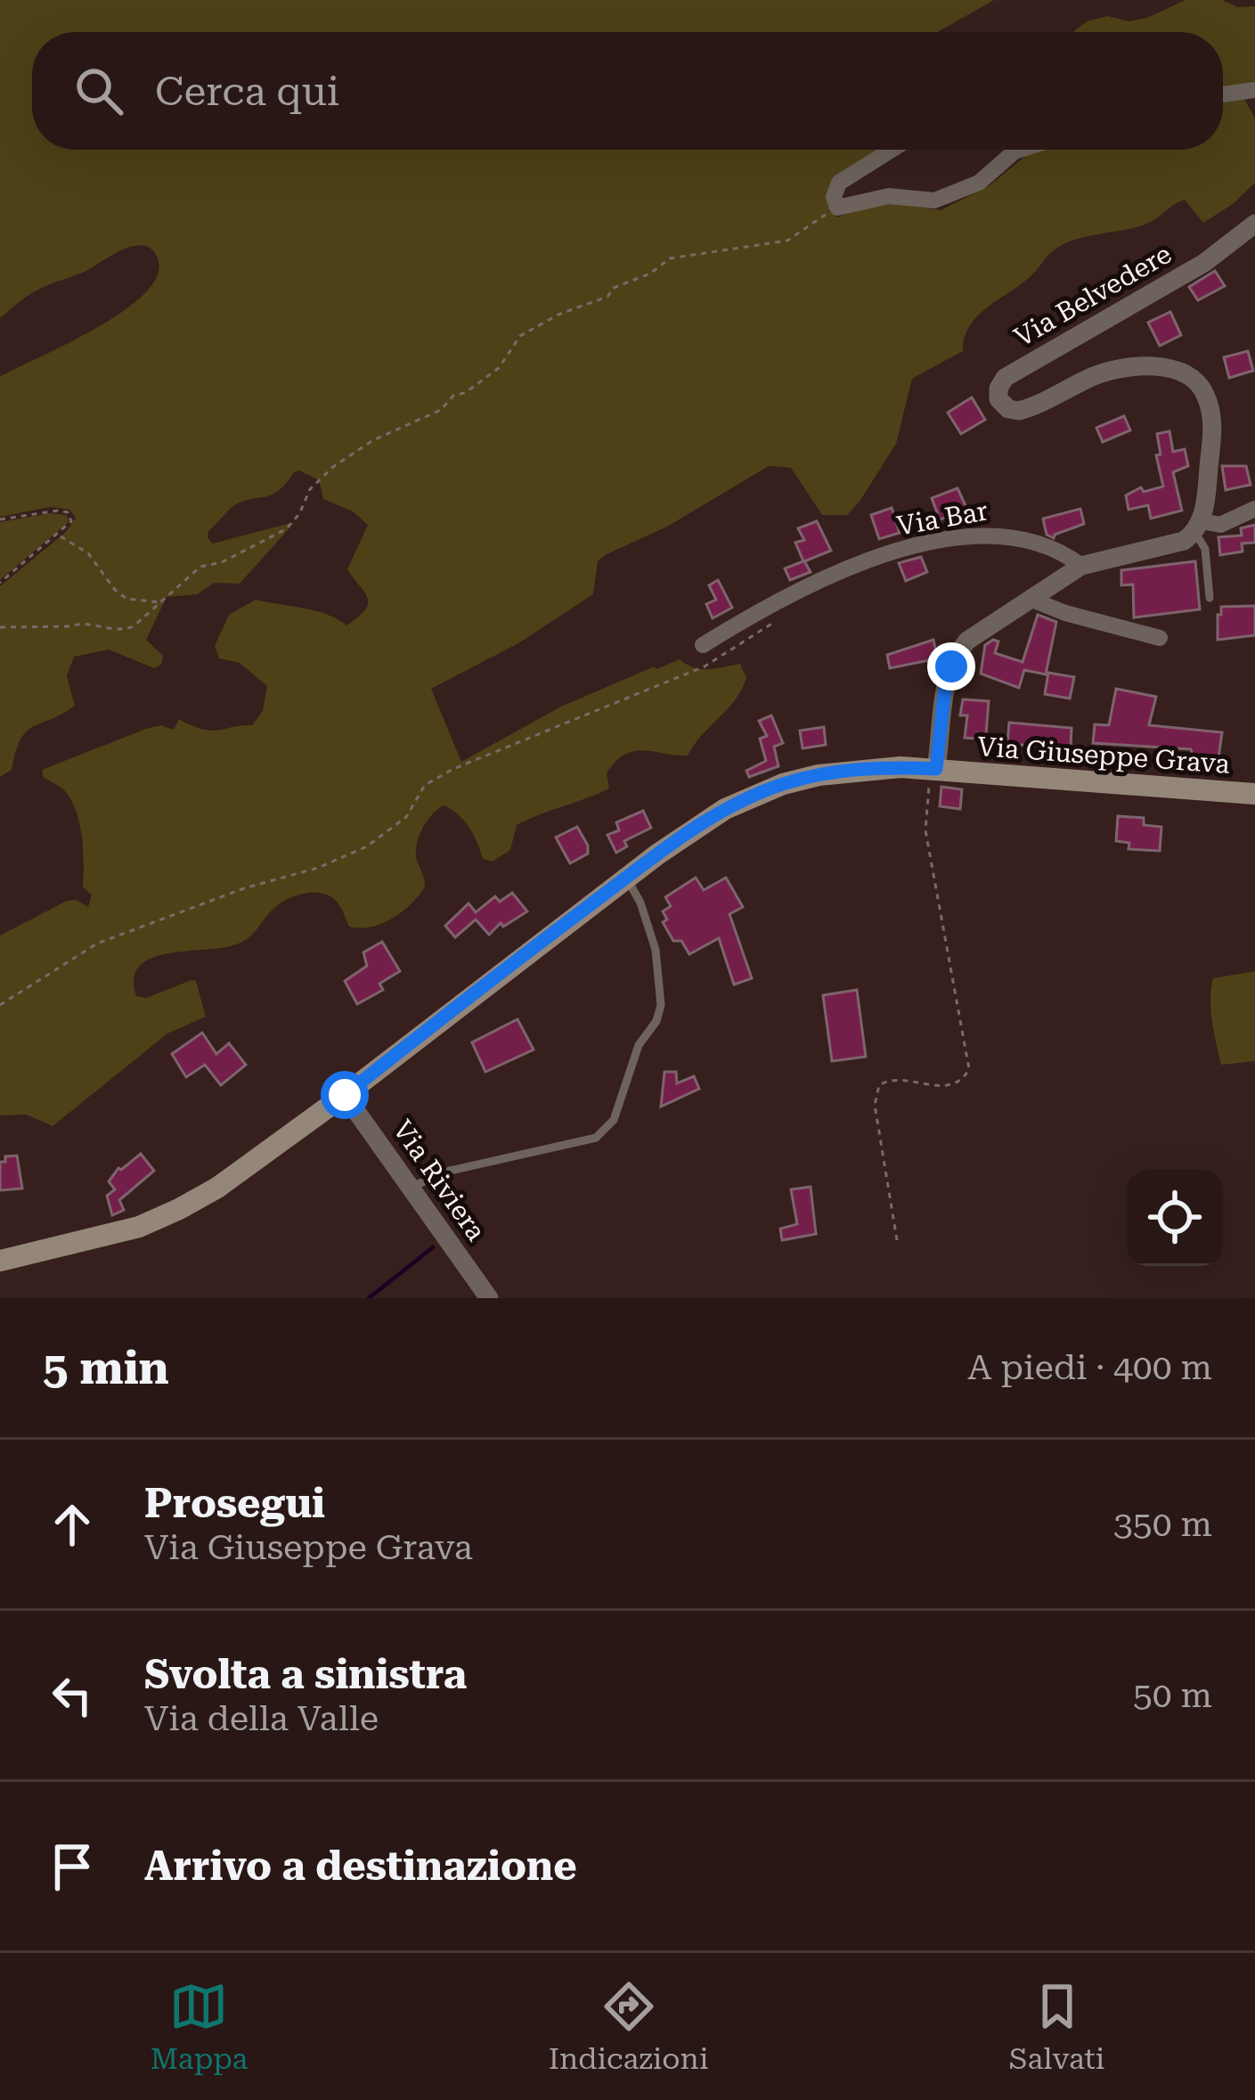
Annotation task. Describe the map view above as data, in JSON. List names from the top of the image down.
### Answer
{
  "streets": {
    "main road": ["Via Giuseppe Grava"],
    "street": ["Via Belvedere", "Via Bar", "Via Riviera"]
  },
  "crossings": [
    ["Via Giuseppe Grava", "Via Riviera"]
  ],
  "page": {
    "search": "Cerca qui",
    "heading": ["5 min", "A piedi · 400 m"],
    "list": [
      ["Prosegui", "Via Giuseppe Grava", "350 m"],
      ["Svolta a sinistra", "Via della Valle", "50 m"],
      "Arrivo a destinazione"
    ],
    "nav": ["Mappa", "Indicazioni", "Salvati"]
  }
}
